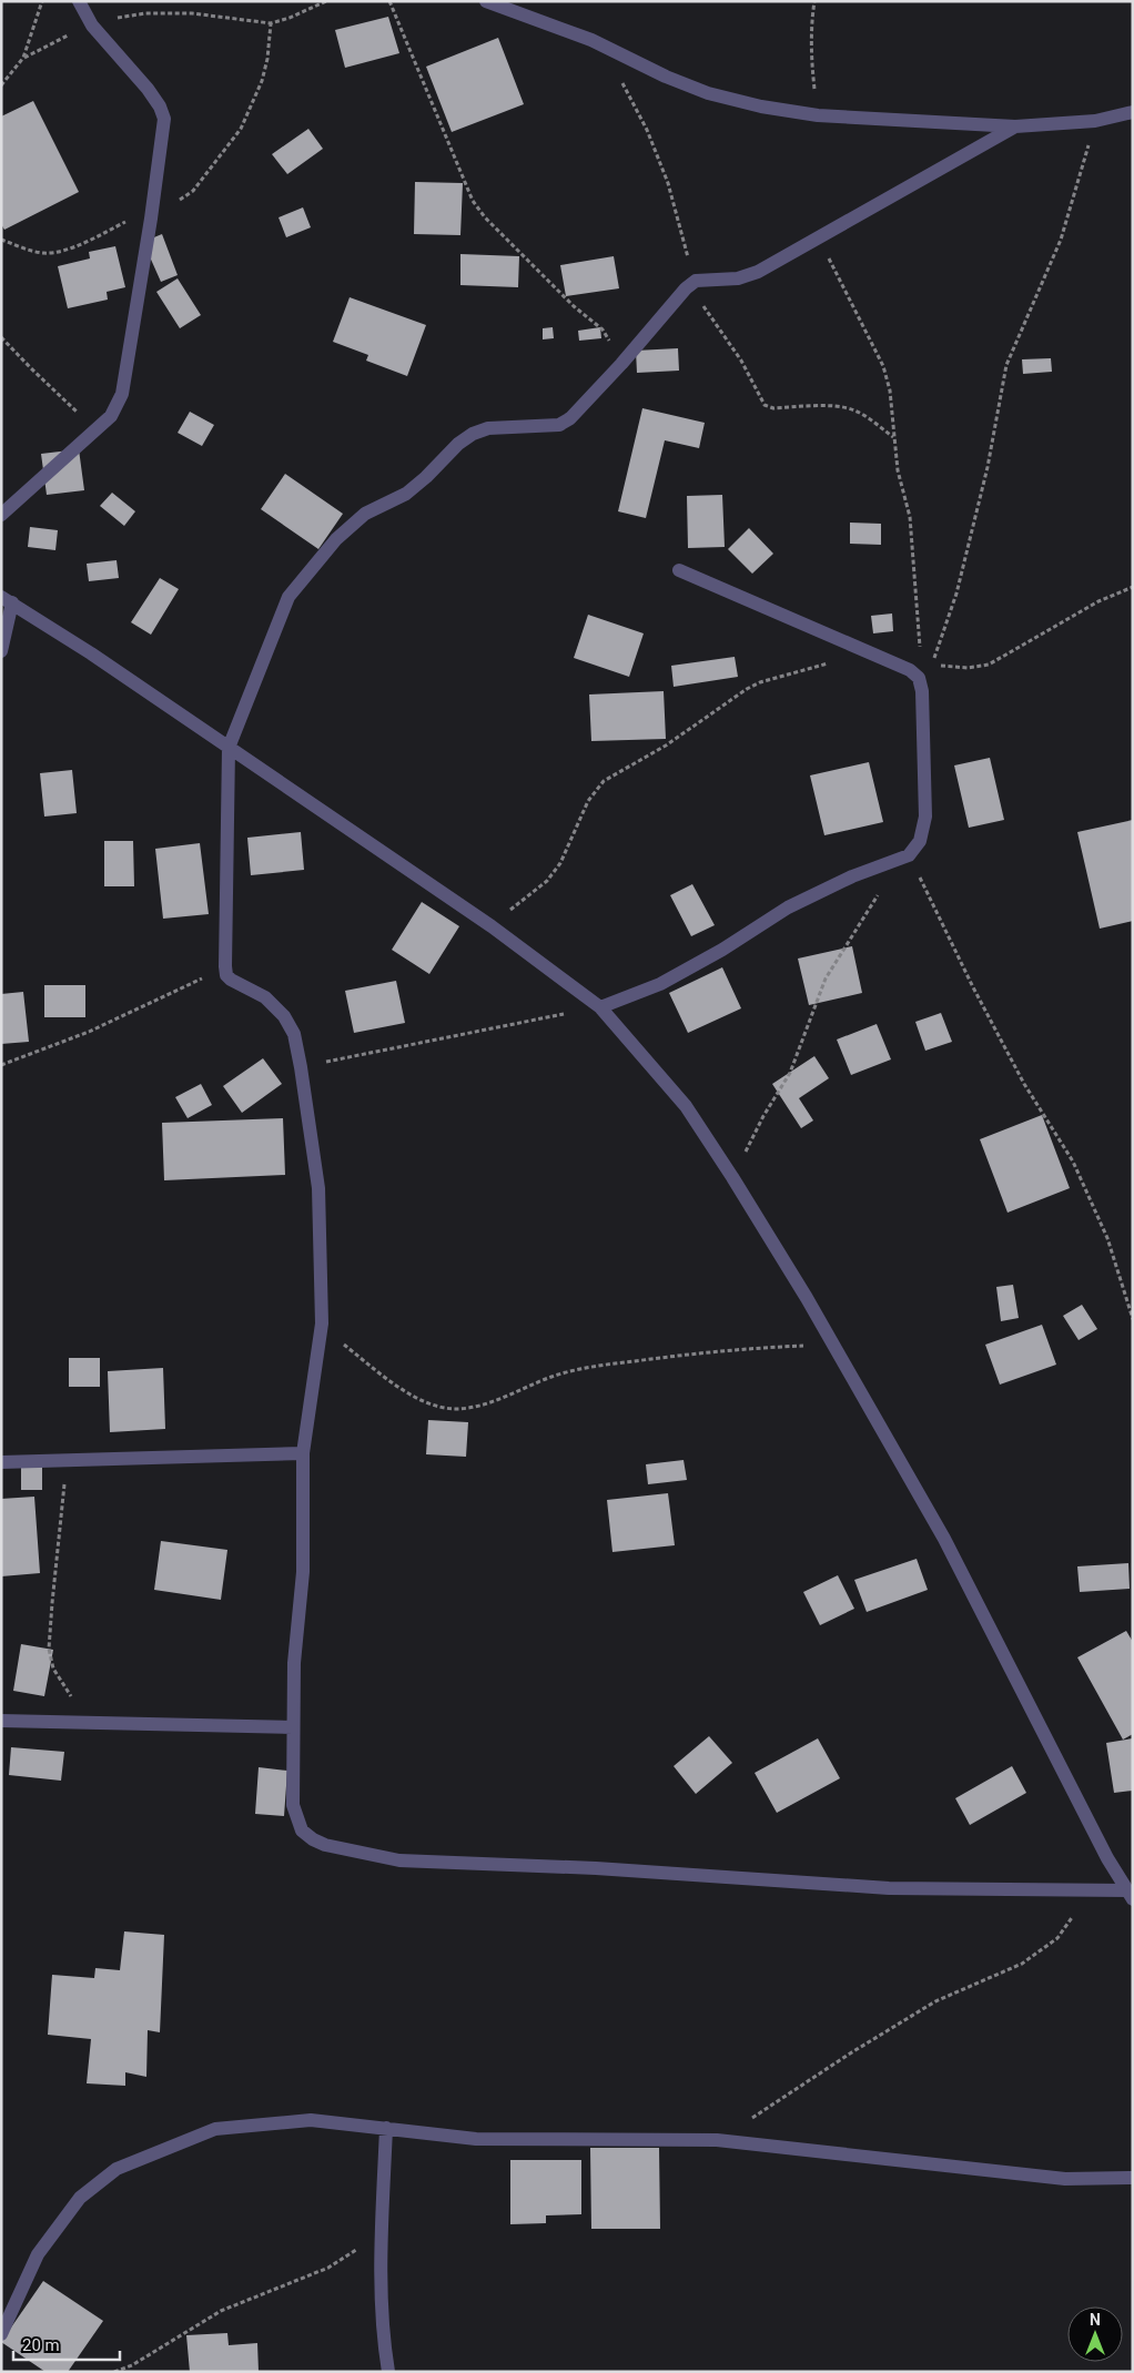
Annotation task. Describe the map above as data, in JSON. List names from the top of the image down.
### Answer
{
  "scale_bar": "20 m",
  "north": "top"
}
